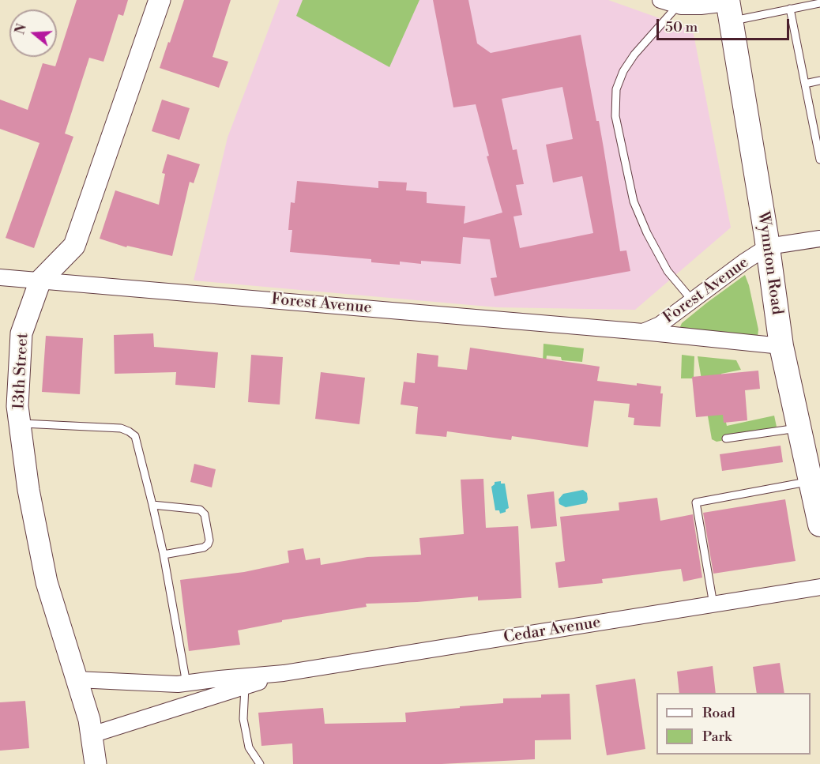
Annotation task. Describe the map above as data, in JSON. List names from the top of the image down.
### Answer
{
  "streets": {
    "main road": ["Wynnton Road", "13th Street"],
    "street": ["Forest Avenue", "Cedar Avenue"]
  },
  "crossings": [
    ["Wynnton Road", "Forest Avenue"],
    ["Forest Avenue", "13th Street"]
  ],
  "legend": ["Road", "Park"],
  "scale_bar": "50 m",
  "north": "left"
}
